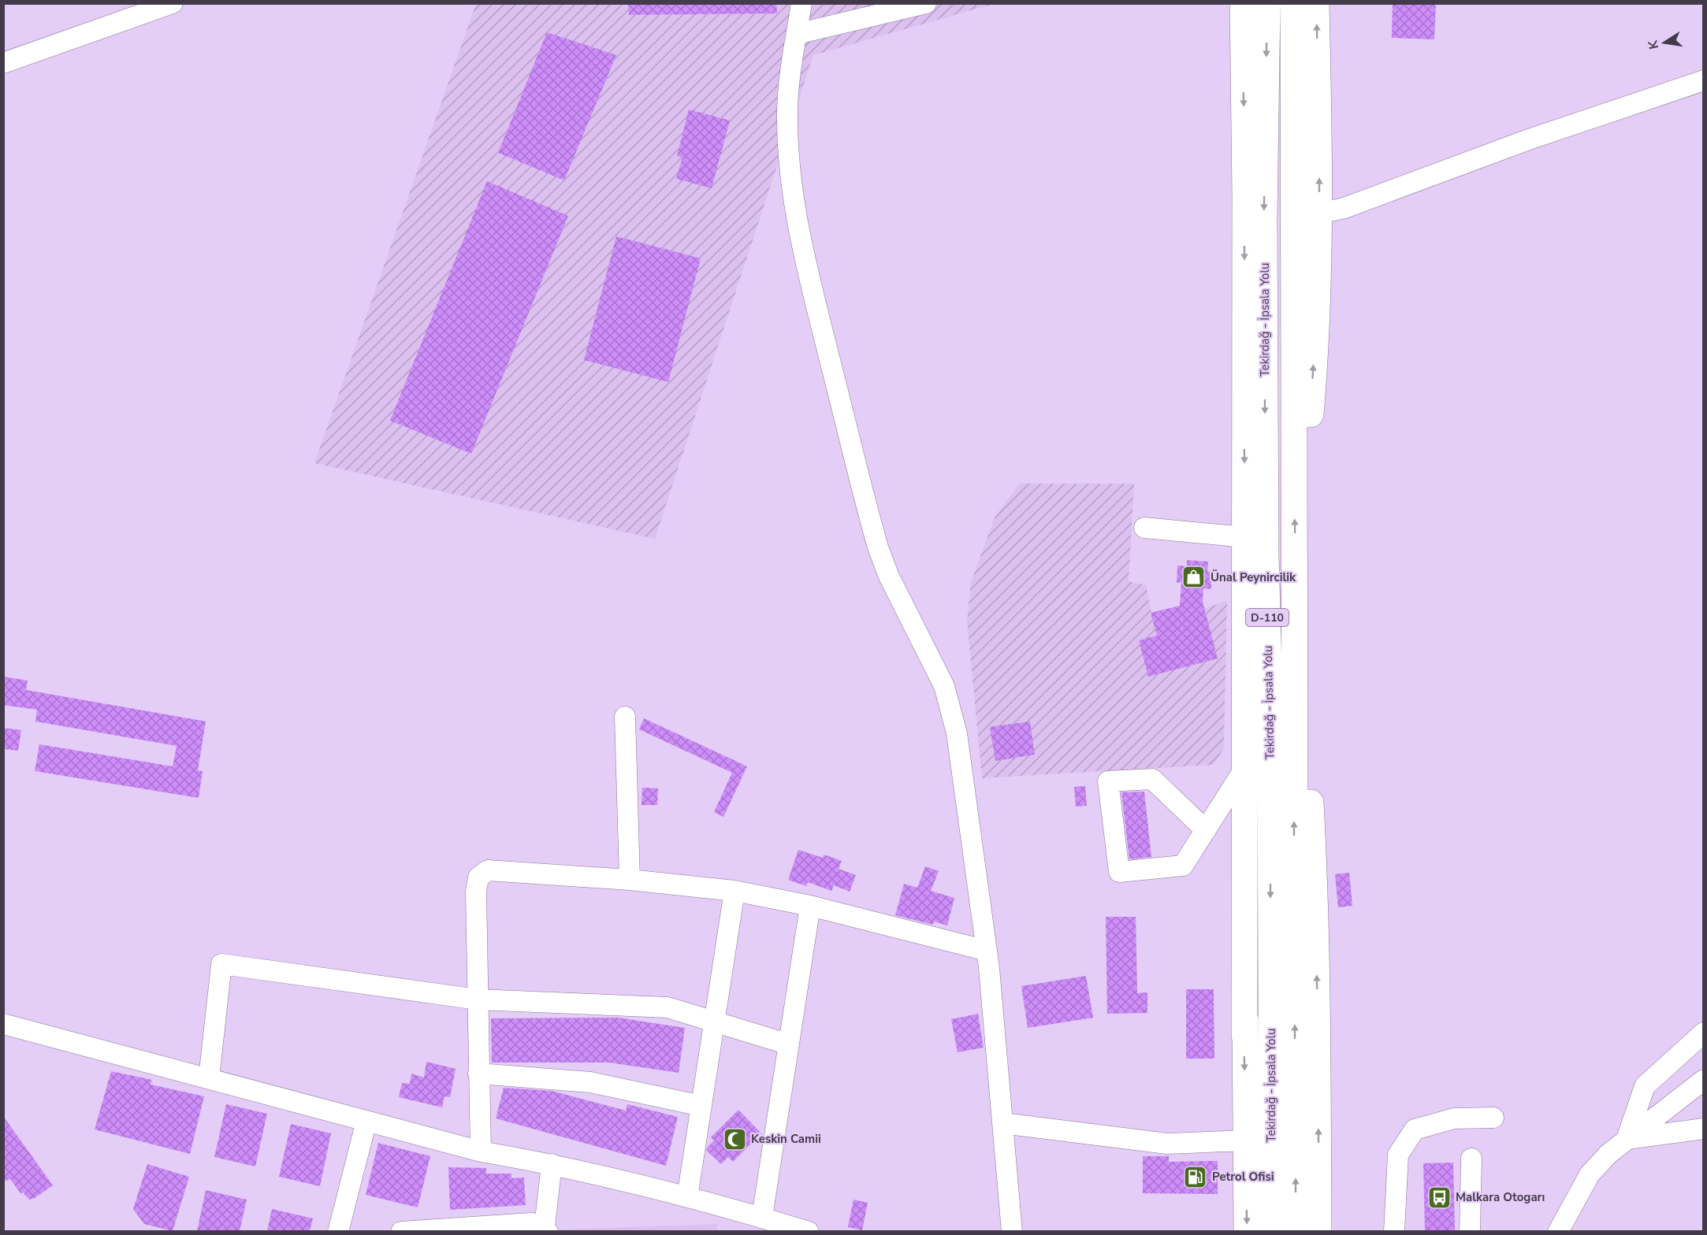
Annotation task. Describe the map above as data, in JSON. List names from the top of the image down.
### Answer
{
  "streets": {
    "highway": ["Tekirdağ - İpsala Yolu", "D-110"]
  },
  "places": {
    "shop": ["Ünal Peynircilik"],
    "mosque": ["Keskin Camii"],
    "fuel station": ["Petrol Ofisi"],
    "bus stop": ["Malkara Otogarı"]
  },
  "north": "left"
}
